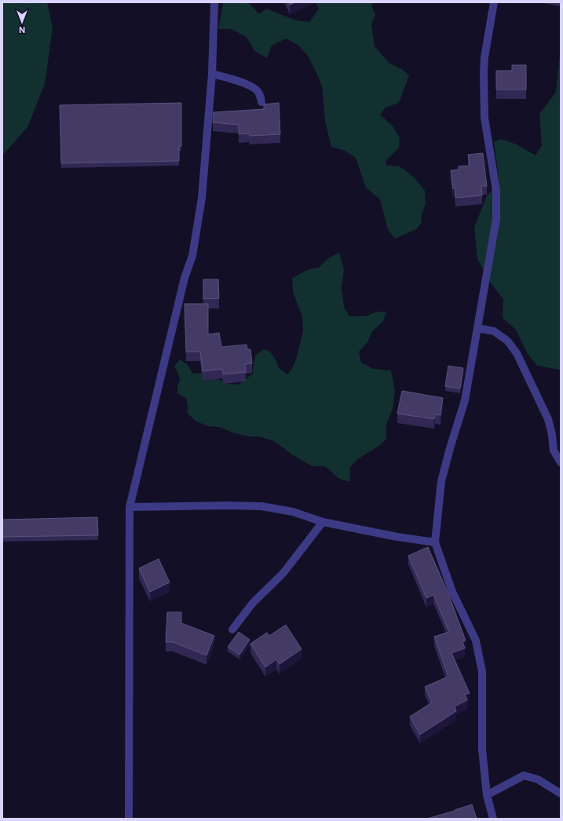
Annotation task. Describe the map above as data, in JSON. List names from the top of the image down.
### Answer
{
  "north": "bottom"
}
